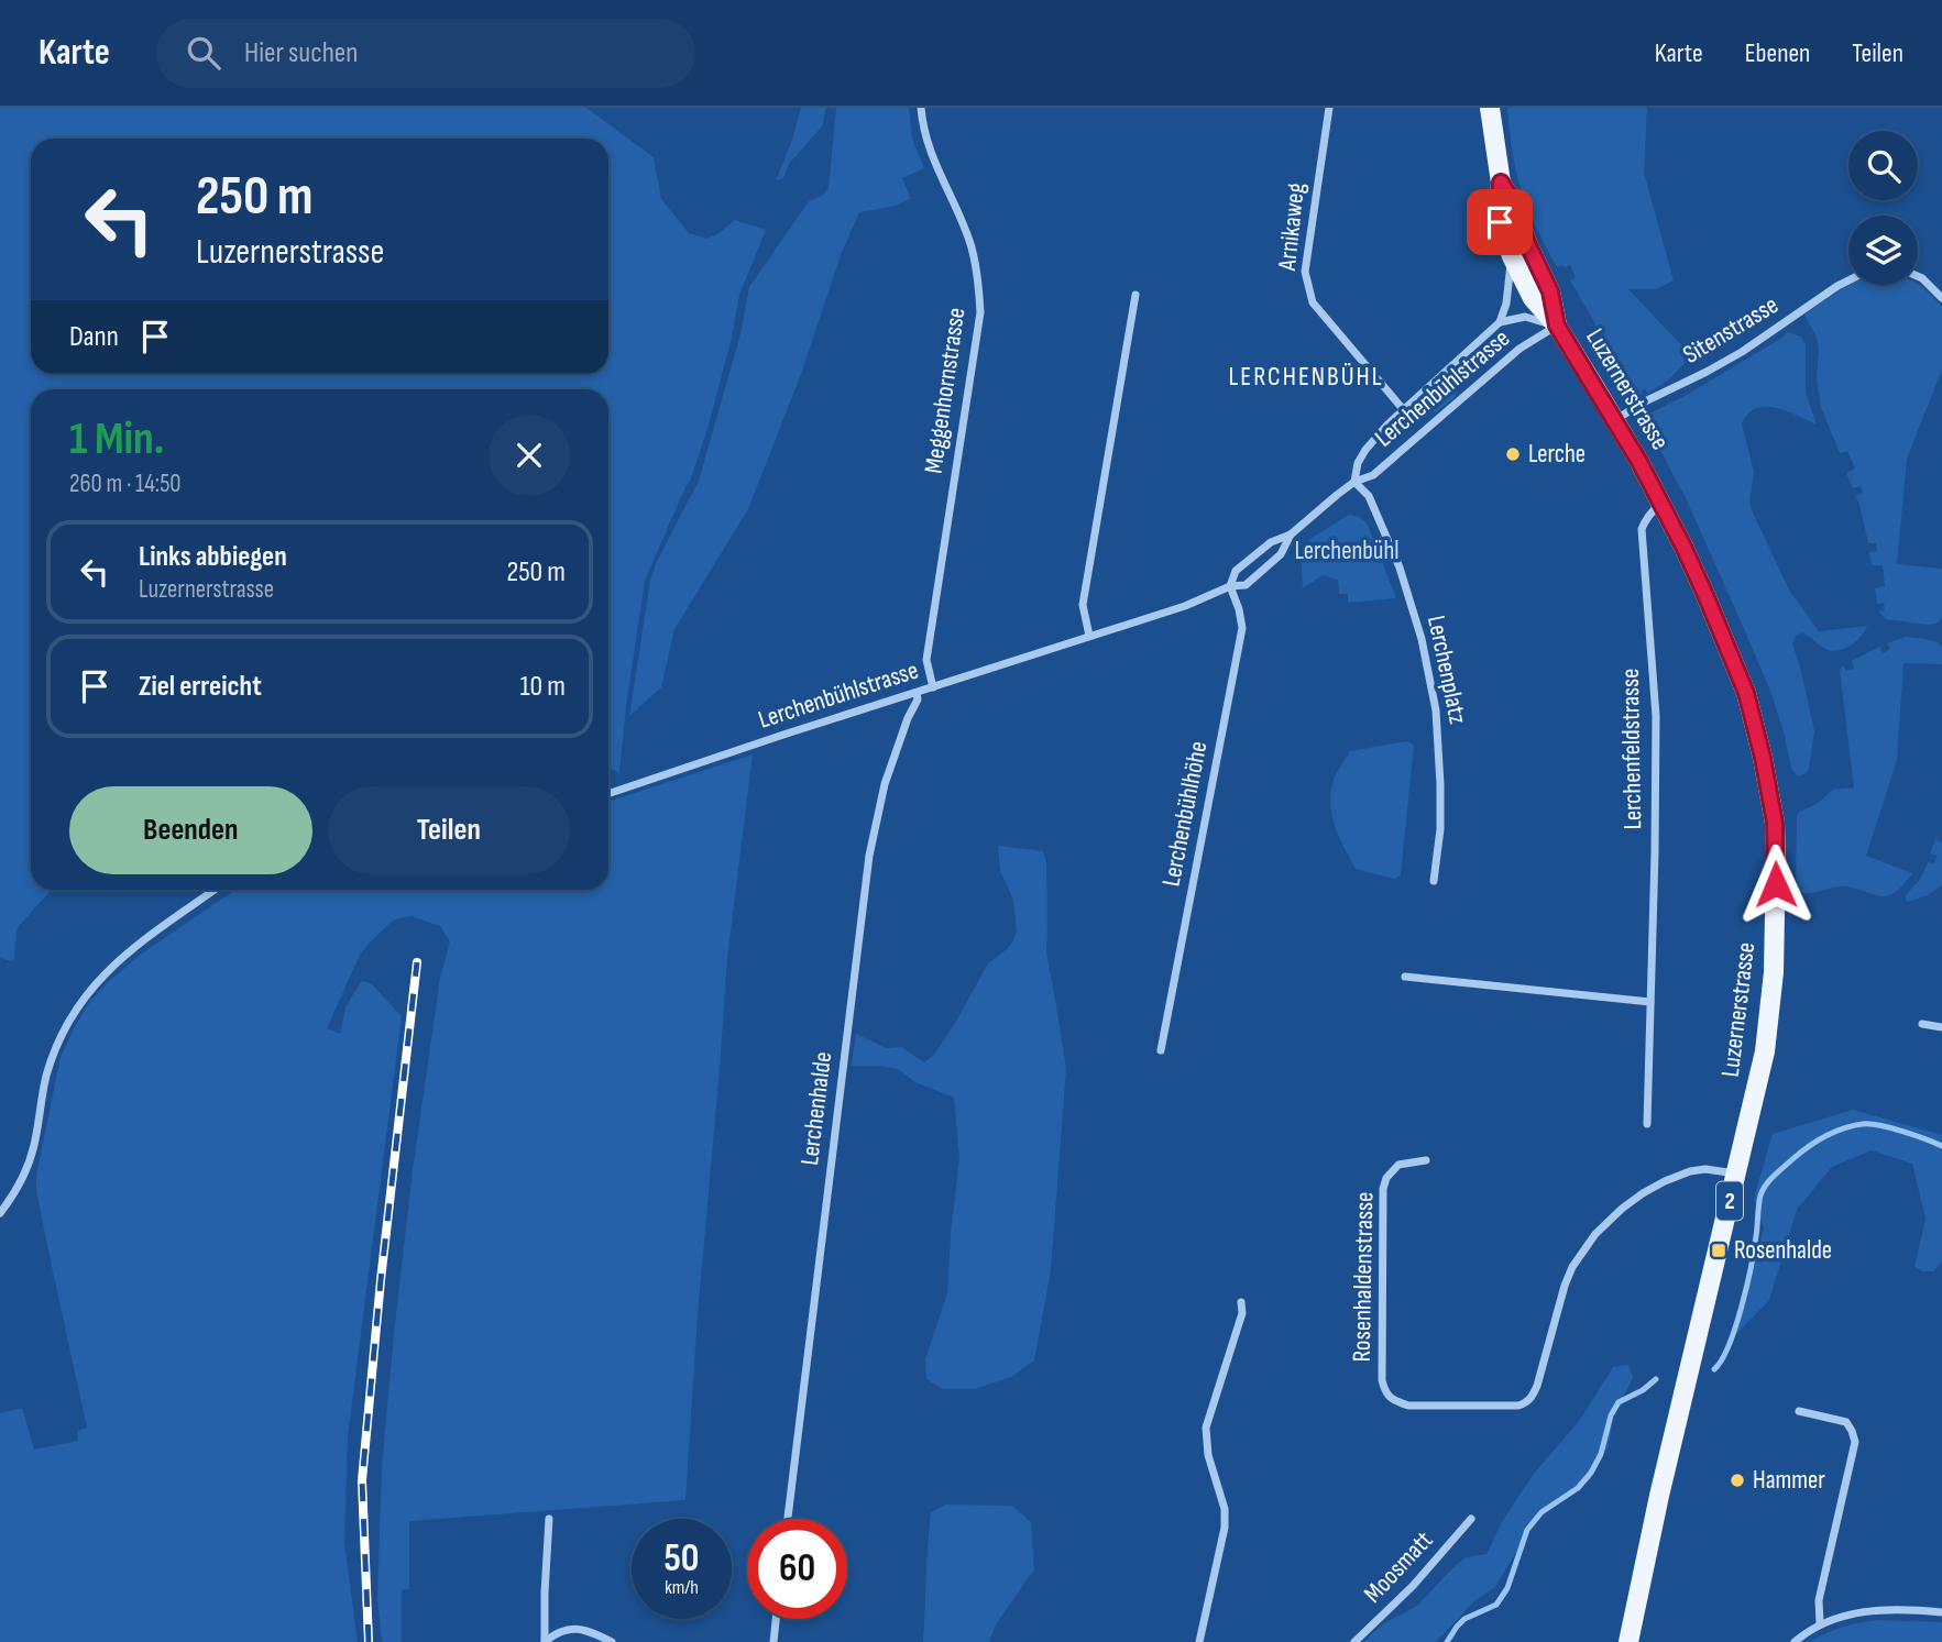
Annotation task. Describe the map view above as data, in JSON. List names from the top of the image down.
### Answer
{
  "streets": {
    "main road": ["Luzernerstrasse", "2"],
    "street": [
      "Arnikaweg",
      "Sitenstrasse",
      "Lerchenbühlstrasse",
      "Meggenhornstrasse",
      "Lerchenplatz",
      "Lerchenfeldstrasse",
      "Lerchenbühlhöhe",
      "Lerchenhalde",
      "Rosenhaldenstrasse",
      "Moosmatt"
    ]
  },
  "crossings": [
    ["Arnikaweg", "Lerchenbühlstrasse"],
    ["Sitenstrasse", "Luzernerstrasse"],
    ["Lerchenbühlstrasse", "Luzernerstrasse"],
    ["Lerchenbühlstrasse", "Meggenhornstrasse"],
    ["Lerchenbühlstrasse", "Lerchenplatz"],
    ["Lerchenbühlstrasse", "Lerchenbühlhöhe"],
    ["Lerchenbühlstrasse", "Lerchenhalde"],
    ["Luzernerstrasse", "Lerchenfeldstrasse"],
    ["Luzernerstrasse", "Rosenhaldenstrasse"]
  ],
  "districts": ["LERCHENBÜHL"],
  "parks": ["Lerchenbühl"],
  "places": {
    "other": ["Lerche", "Hammer"],
    "transit": ["Rosenhalde"]
  },
  "page": {
    "header": "Karte",
    "search": "Hier suchen",
    "nav": ["Karte", "Ebenen", "Teilen"],
    "turn": ["250 m", "Luzernerstrasse"],
    "then": "Dann",
    "heading": ["1 Min.", "260 m · 14:50"],
    "list": [
      {
        "name": "Links abbiegen",
        "note": "Luzernerstrasse",
        "value": "250 m"
      },
      {
        "name": "Ziel erreicht",
        "value": "10 m"
      }
    ],
    "buttons": ["Beenden", "Teilen"],
    "speed": "50 km/h",
    "limit": "60"
  }
}
